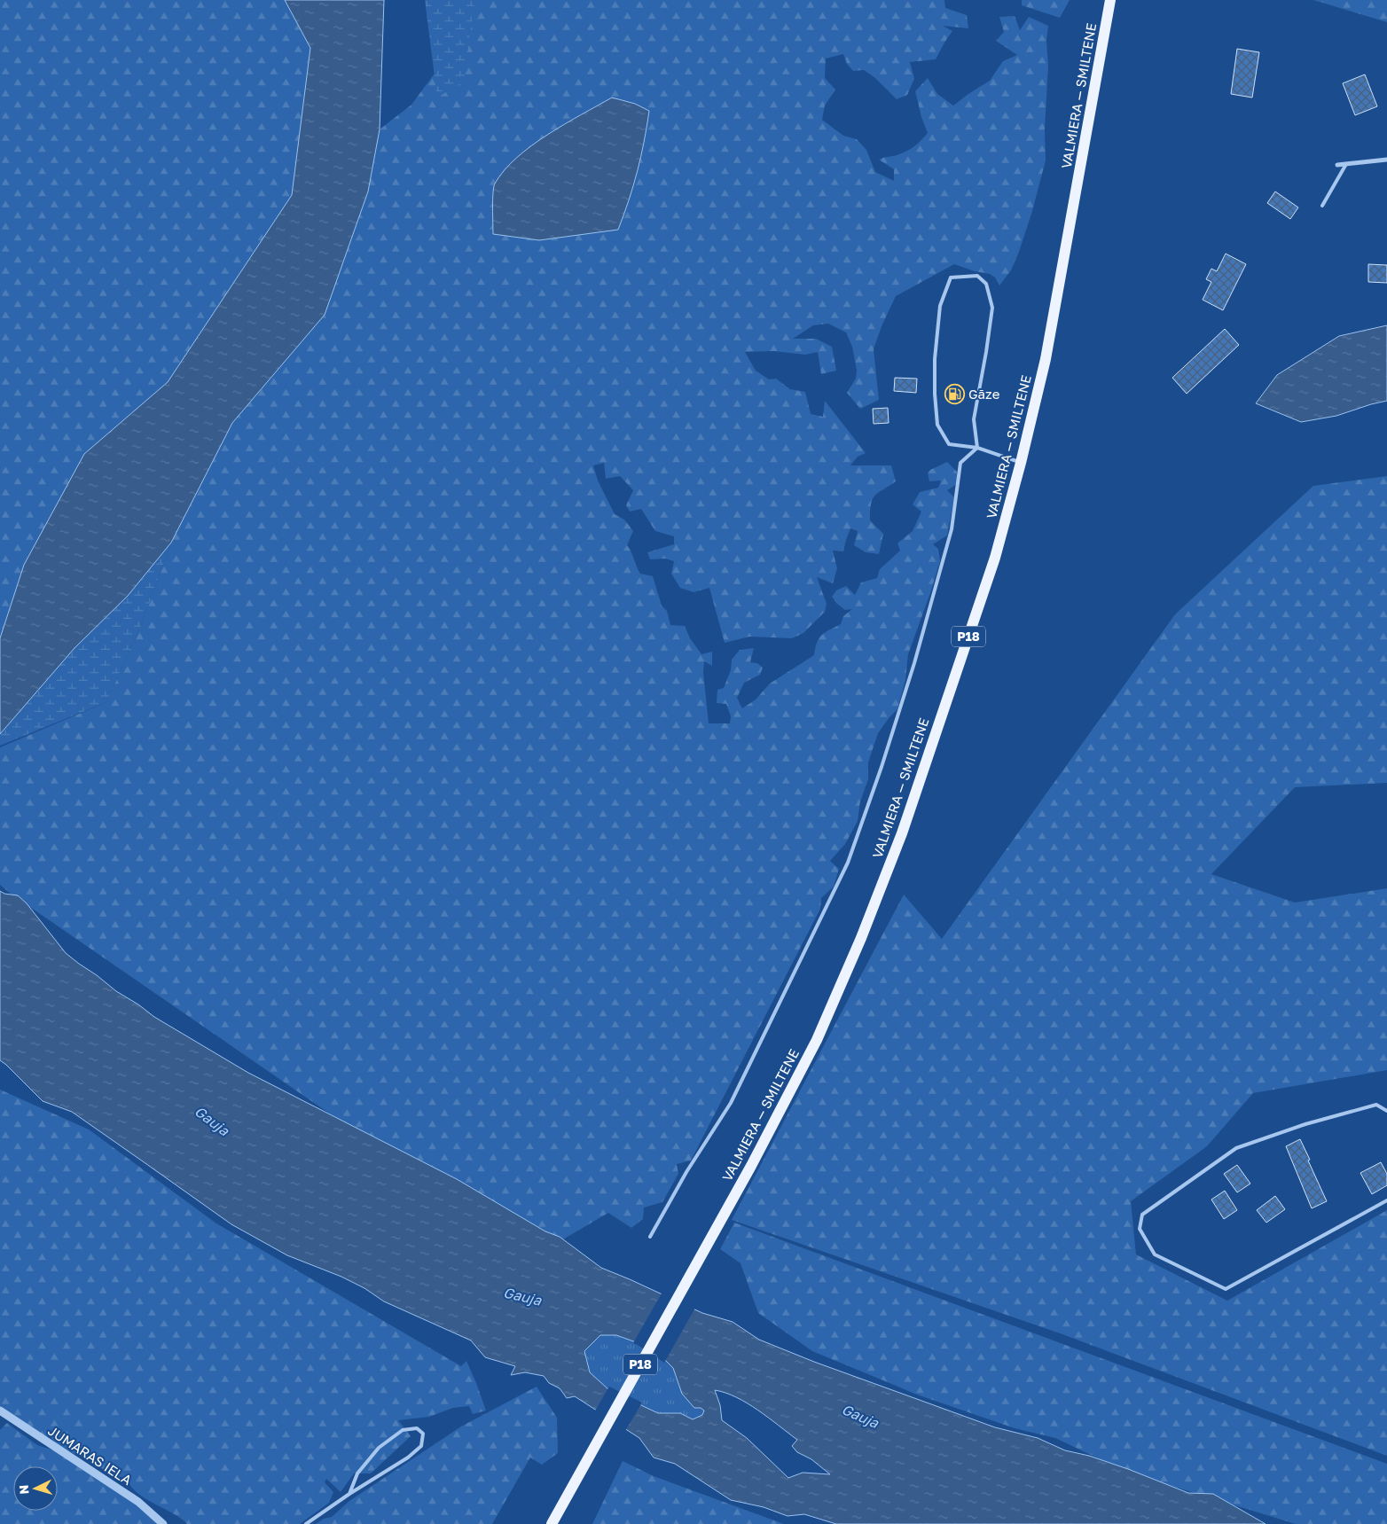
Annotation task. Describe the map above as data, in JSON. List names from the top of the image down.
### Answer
{
  "streets": {
    "main road": ["VALMIERA — SMILTENE", "P18"],
    "street": ["JUMARAS IELA"]
  },
  "water": ["Gauja"],
  "places": {
    "fuel station": ["Gāze"]
  },
  "north": "left"
}
